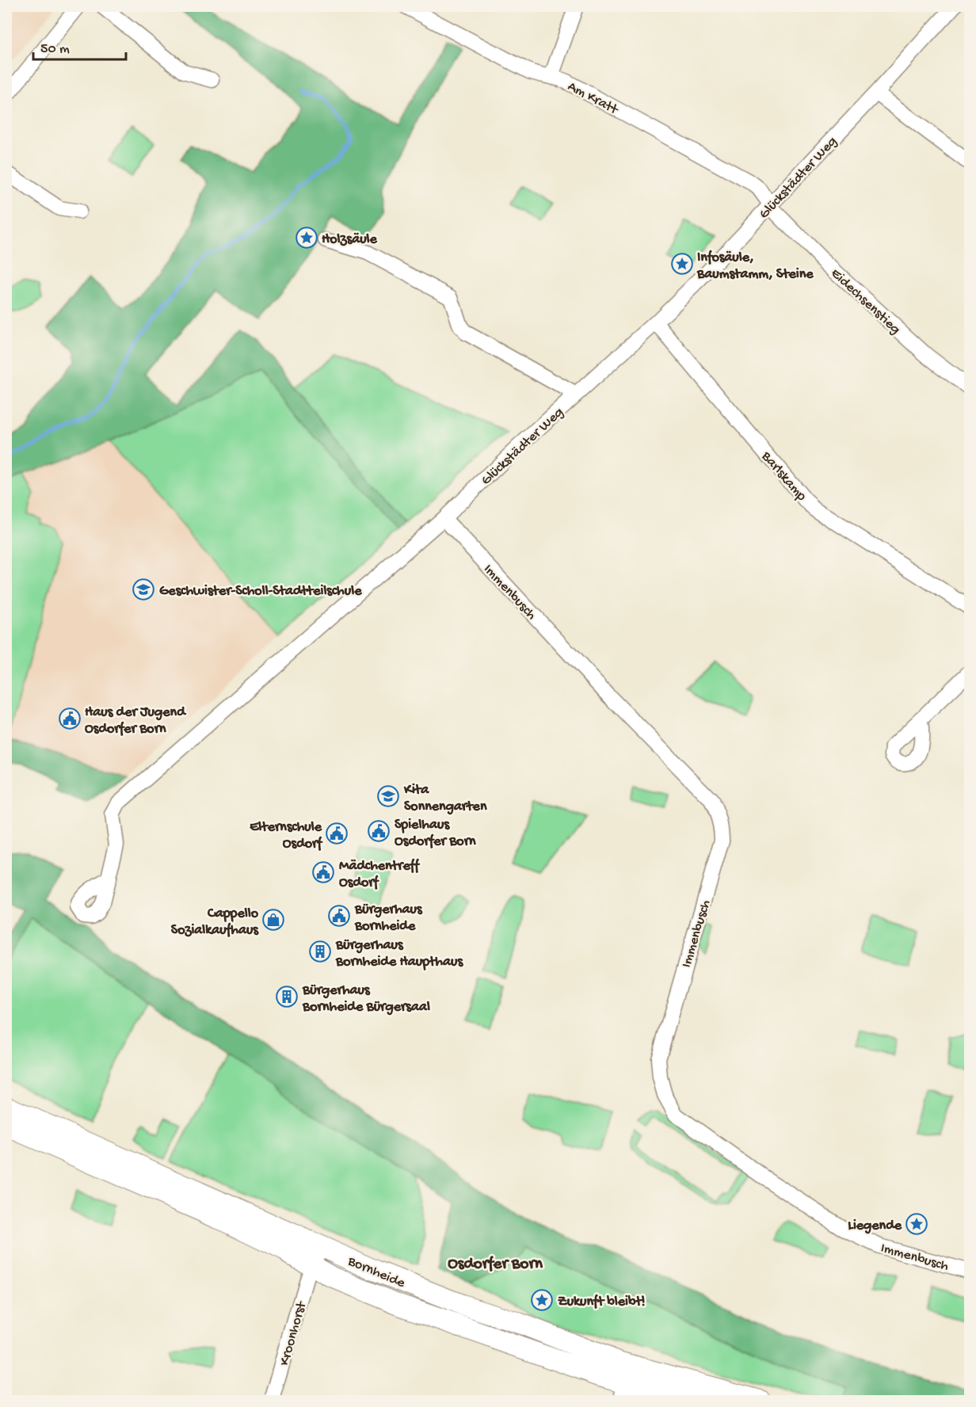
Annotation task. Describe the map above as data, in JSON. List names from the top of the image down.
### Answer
{
  "streets": {
    "street": [
      "Am Kratt",
      "Glückstädter Weg",
      "Eidechsenstieg",
      "Barlskamp",
      "Immenbusch",
      "Bornheide",
      "Kroonhorst"
    ]
  },
  "crossings": [
    ["Am Kratt", "Glückstädter Weg"],
    ["Am Kratt", "Eidechsenstieg"],
    ["Glückstädter Weg", "Eidechsenstieg"],
    ["Glückstädter Weg", "Barlskamp"],
    ["Glückstädter Weg", "Immenbusch"],
    ["Bornheide", "Kroonhorst"]
  ],
  "districts": ["Osdorfer Born"],
  "places": {
    "place": [
      "Holzsäule",
      "Infosäule, Baumstamm, Steine",
      "Liegende",
      "Zukunft bleibt!"
    ],
    "school or university": ["Geschwister-Scholl-Stadtteilschule", "Kita Sonnengarten"],
    "public building": [
      "Haus der Jugend Osdorfer Born",
      "Spielhaus Osdorfer Born",
      "Elternschule Osdorf",
      "Mädchentreff Osdorf",
      "Bürgerhaus Bornheide"
    ],
    "shop": ["Cappello Sozialkaufhaus"],
    "building": ["Bürgerhaus Bornheide Haupthaus", "Bürgerhaus Bornheide Bürgersaal"]
  },
  "scale_bar": "50 m"
}
